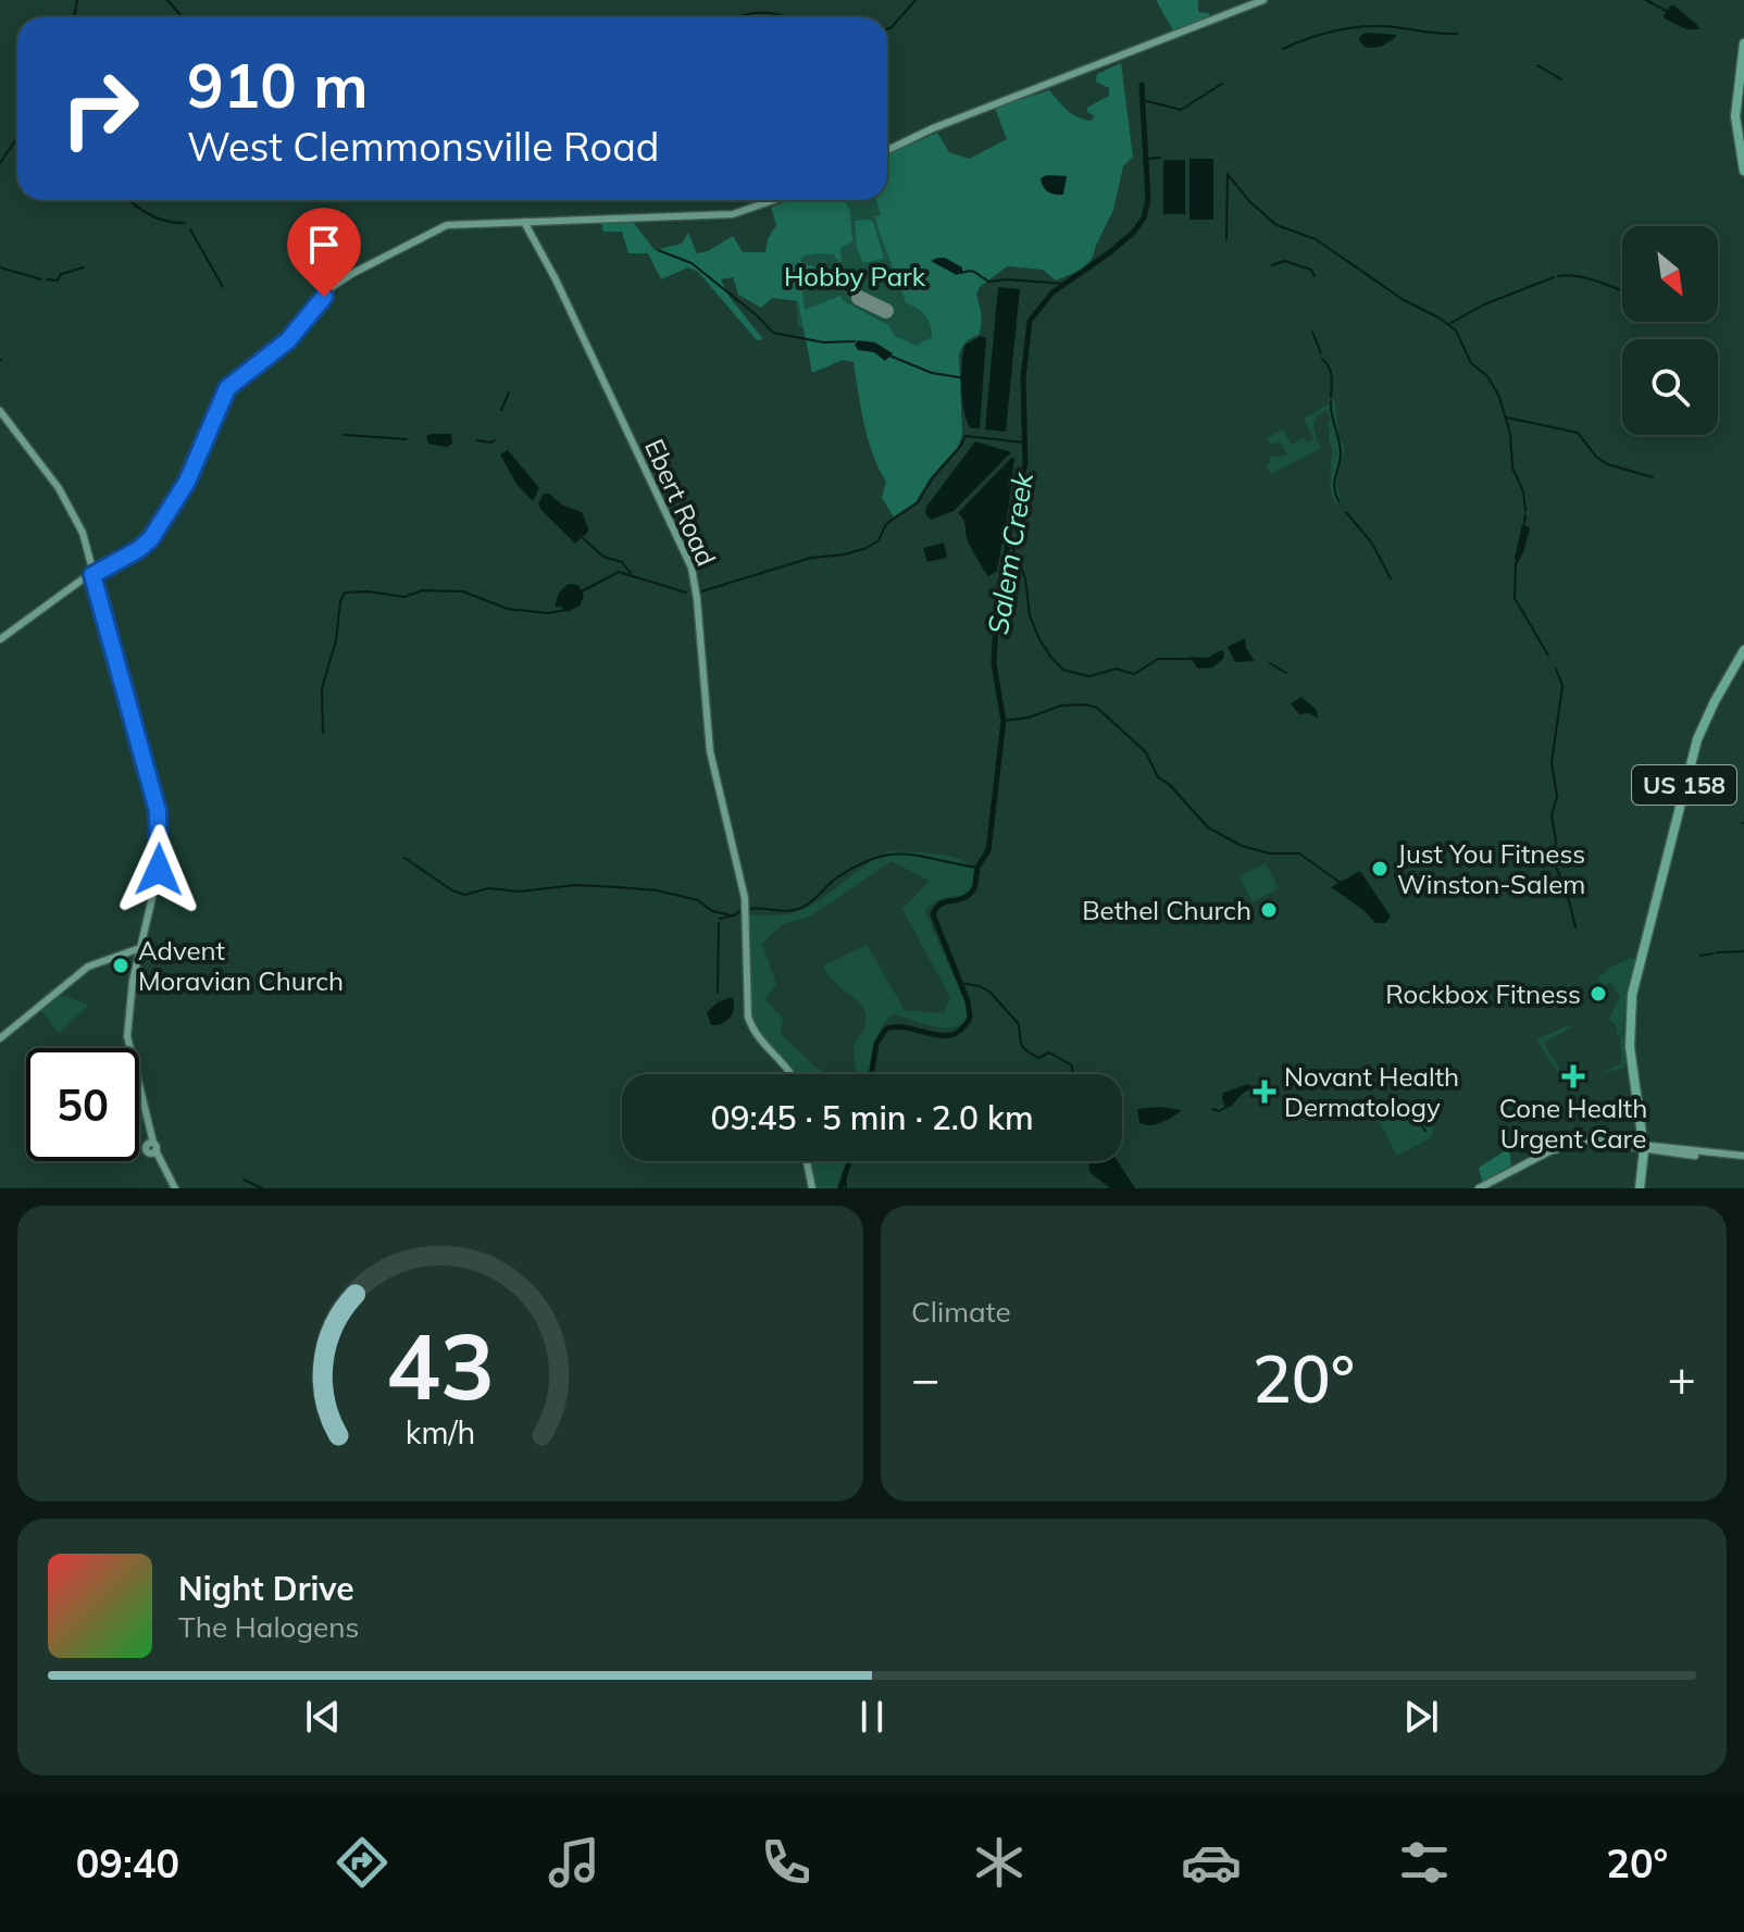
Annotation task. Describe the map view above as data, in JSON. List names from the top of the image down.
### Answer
{
  "streets": {
    "main road": ["Ebert Road", "US 158"]
  },
  "water": ["Salem Creek"],
  "parks": ["Hobby Park"],
  "places": {
    "other": [
      "Just You Fitness Winston-Salem",
      "Bethel Church",
      "Advent Moravian Church",
      "Rockbox Fitness"
    ],
    "health": ["Cone Health Urgent Care", "Novant Health Dermatology"]
  },
  "north": "bottom right",
  "page": {
    "turn": ["910 m", "West Clemmonsville Road"],
    "limit": "50",
    "trip": "09:45 · 5 min · 2.0 km",
    "tile": "Climate",
    "heat": ["−", "20°", "+"],
    "song": ["Night Drive", "The Halogens"],
    "tabs": ["09:40", "20°"],
    "gauge": ["43", "km/h"]
  }
}
